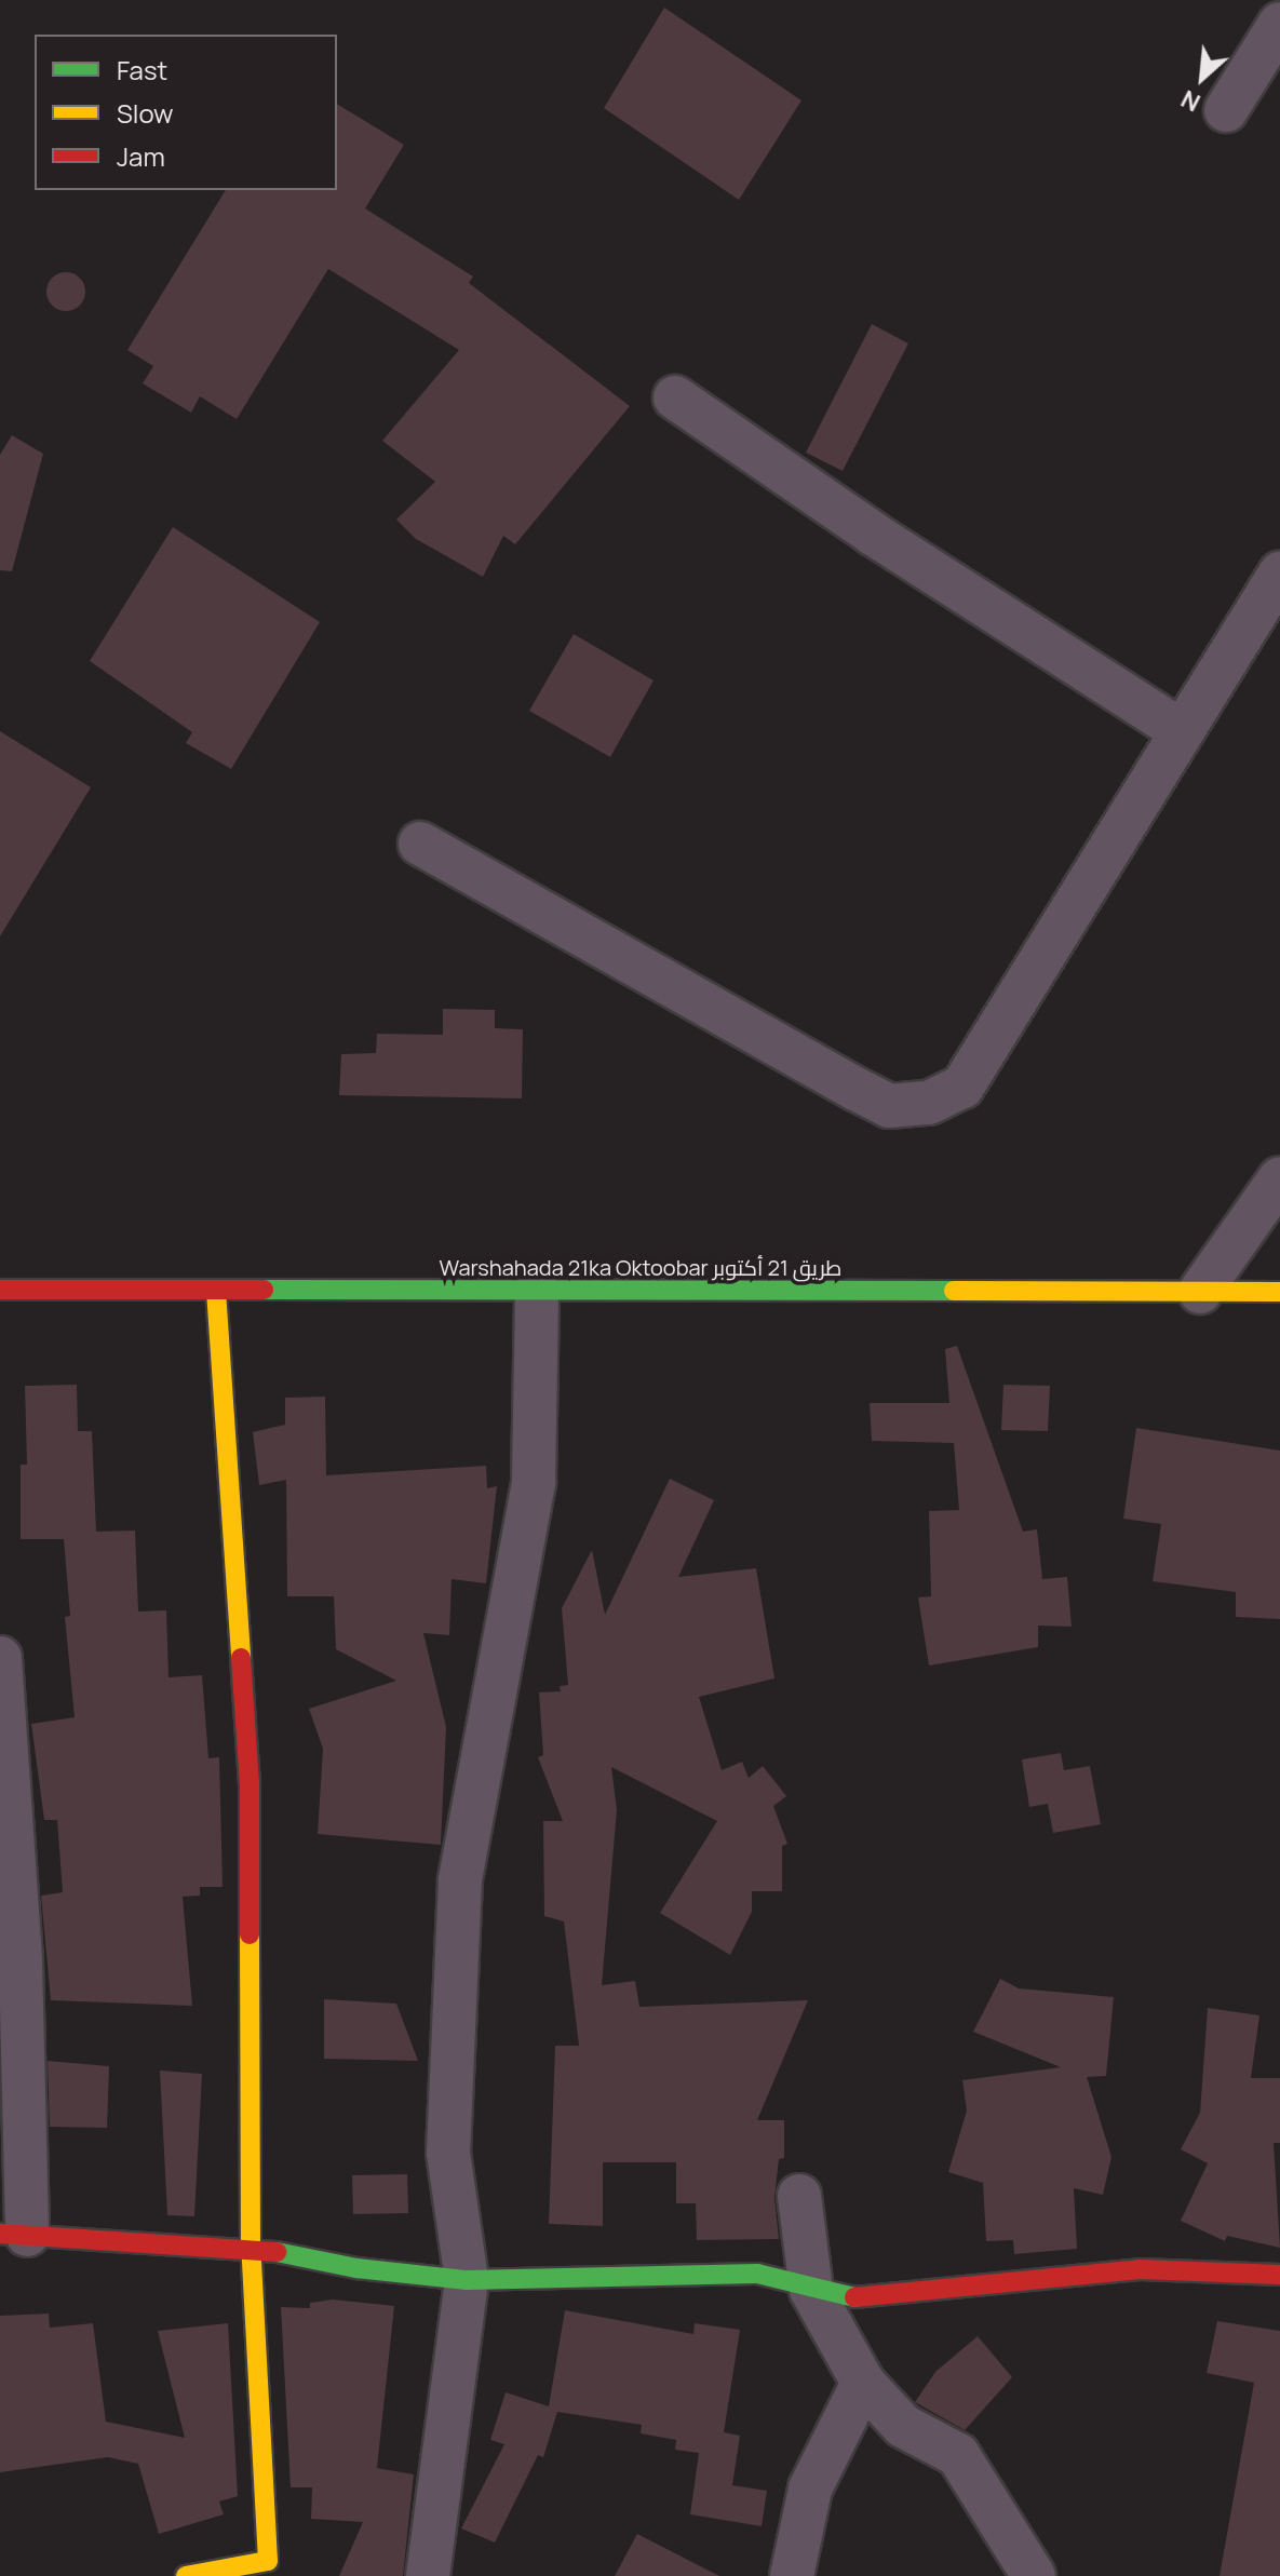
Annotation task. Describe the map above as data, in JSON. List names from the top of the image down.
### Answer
{
  "streets": {
    "street": ["Warshahada 21ka Oktoobar طريق 21 أكتوبر"]
  },
  "legend": ["Fast", "Slow", "Jam"],
  "north": "bottom left"
}
